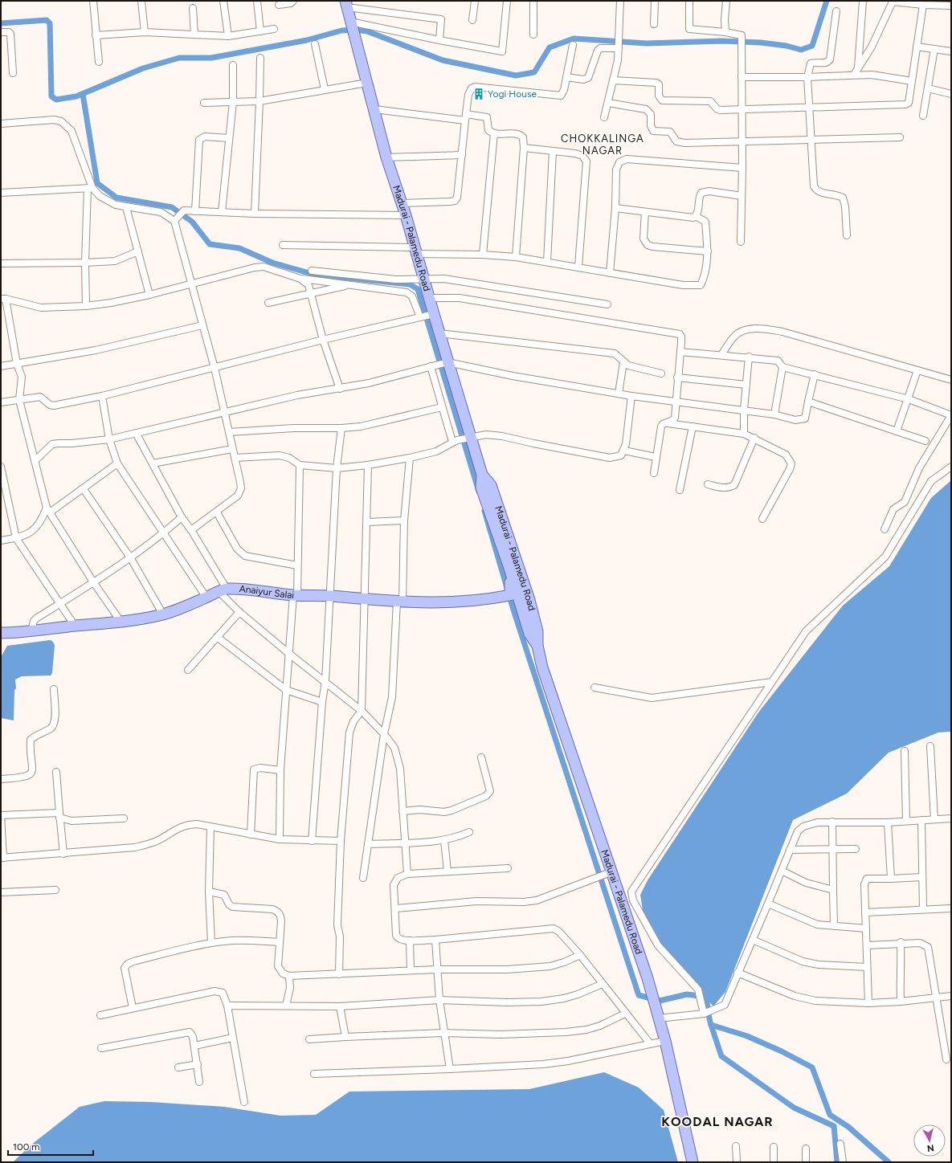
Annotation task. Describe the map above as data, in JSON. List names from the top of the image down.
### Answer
{
  "streets": {
    "main road": ["Madurai - Palamedu Road", "Anaiyur Salai"]
  },
  "crossings": [
    ["Madurai - Palamedu Road", "Anaiyur Salai"]
  ],
  "districts": ["CHOKKALINGA NAGAR", "KOODAL NAGAR"],
  "places": {
    "building": ["Yogi House"]
  },
  "scale_bar": "100 m",
  "north": "bottom"
}
